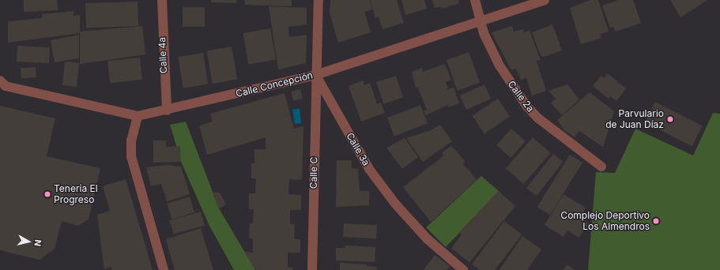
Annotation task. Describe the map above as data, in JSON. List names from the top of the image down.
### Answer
{
  "streets": {
    "street": [
      "Calle 4a",
      "Calle Concepción",
      "Calle 2a",
      "Calle 3a",
      "Calle C"
    ]
  },
  "crossings": [
    ["Calle 4a", "Calle Concepción"],
    ["Calle Concepción", "Calle 2a"],
    ["Calle Concepción", "Calle 3a"],
    ["Calle Concepción", "Calle C"],
    ["Calle 3a", "Calle C"]
  ],
  "places": ["Parvulario de Juan Díaz", "Teneria El Progreso", "Complejo Deportivo Los Almendros"],
  "north": "right"
}
